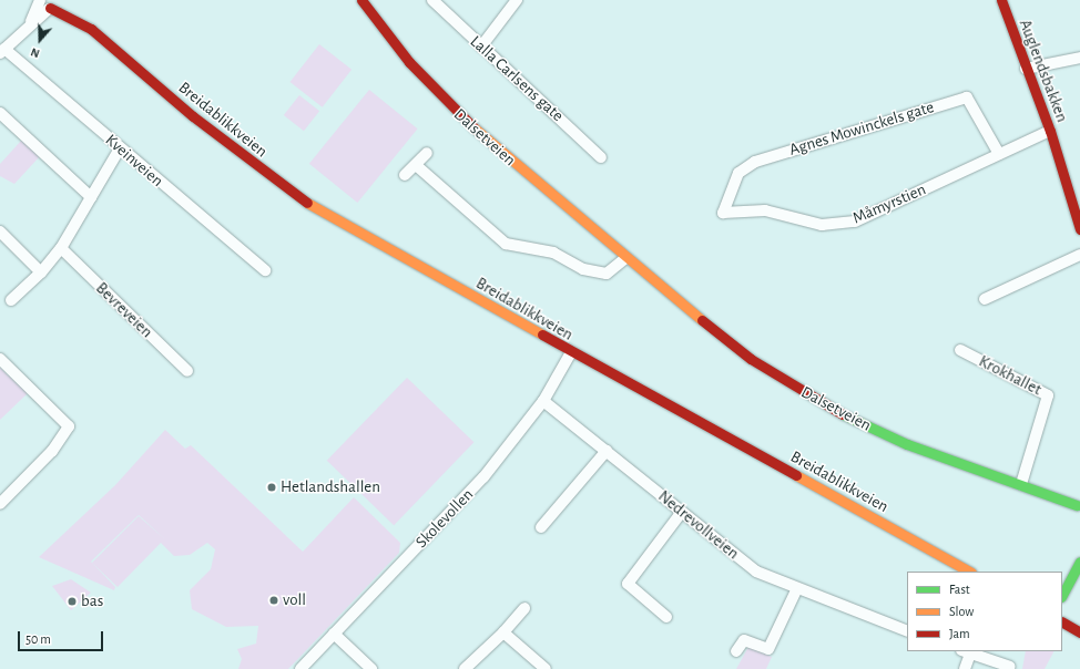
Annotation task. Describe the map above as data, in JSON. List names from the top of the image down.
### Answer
{
  "streets": {
    "street": [
      "Auglendsbakken",
      "Lalla Carlsens gate",
      "Breidablikkveien",
      "Agnes Mowinckels gate",
      "Dalsetveien",
      "Kveinveien",
      "Måmyrstien",
      "Bevreveien",
      "Krokhallet",
      "Skolevollen",
      "Nedrevollveien"
    ]
  },
  "crossings": [
    ["Auglendsbakken", "Måmyrstien"],
    ["Breidablikkveien", "Skolevollen"],
    ["Agnes Mowinckels gate", "Måmyrstien"],
    ["Dalsetveien", "Krokhallet"],
    ["Skolevollen", "Nedrevollveien"]
  ],
  "places": ["Hetlandshallen", "voll", "bas"],
  "legend": ["Fast", "Slow", "Jam"],
  "scale_bar": "50 m",
  "north": "bottom"
}
